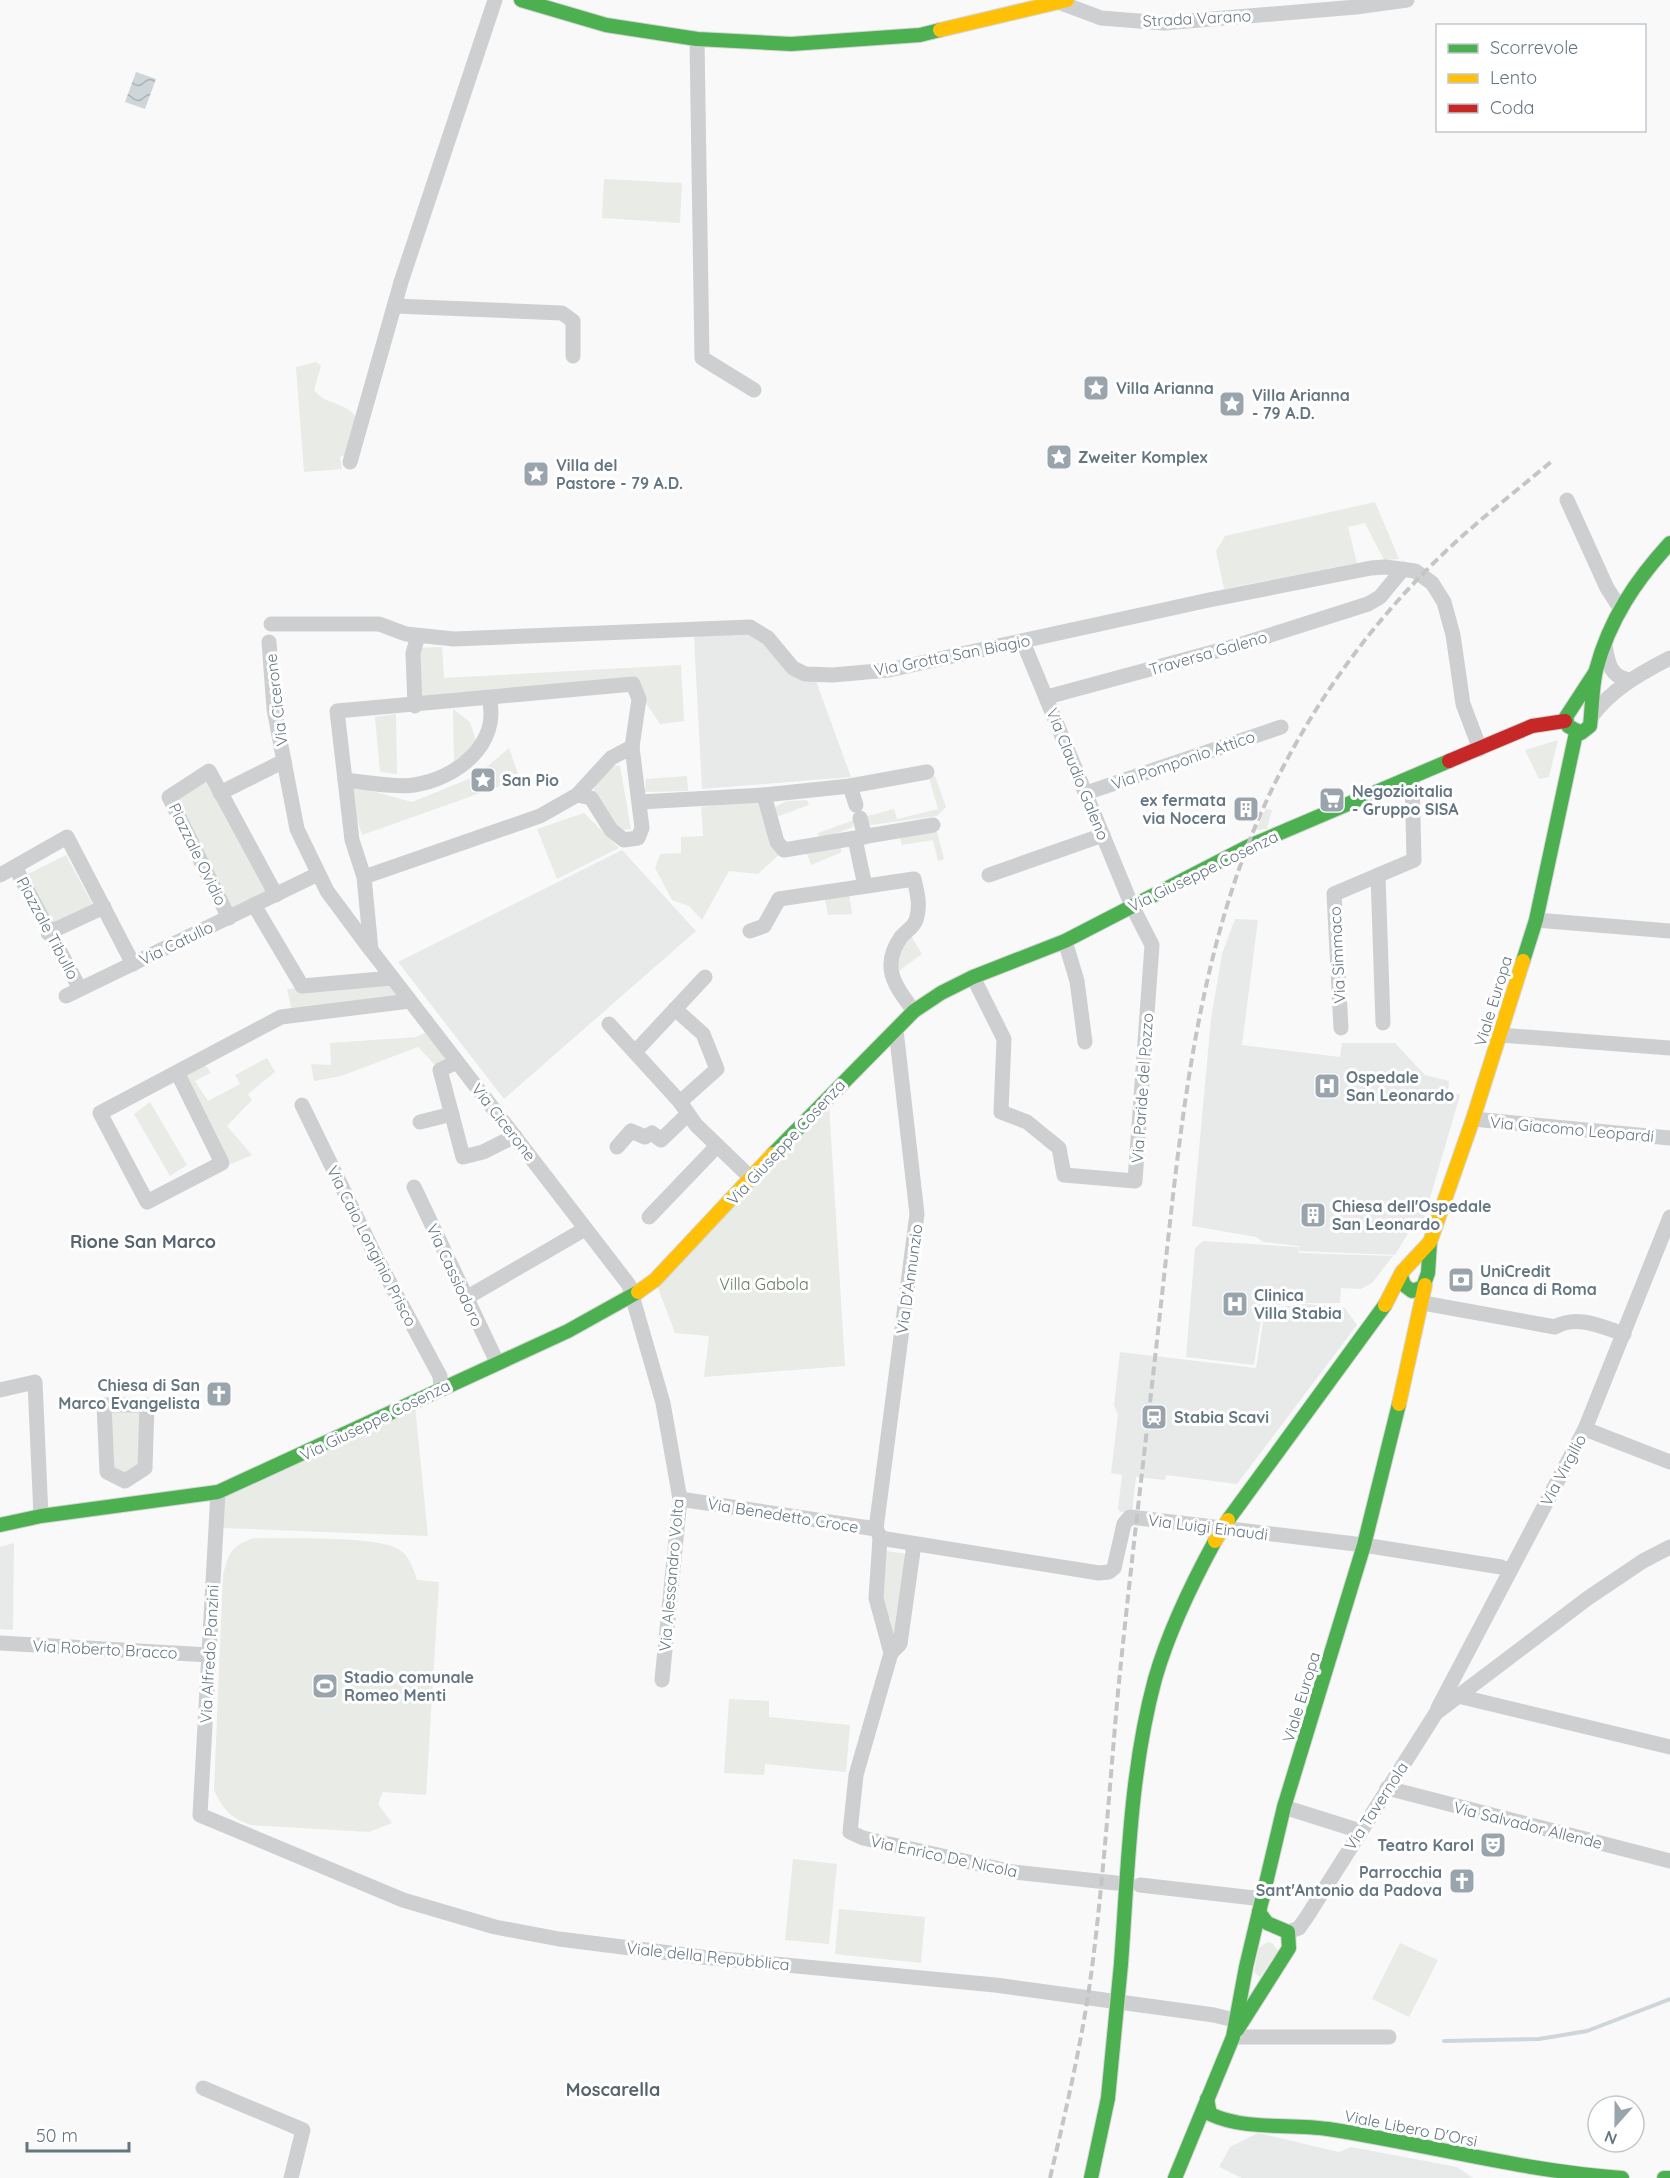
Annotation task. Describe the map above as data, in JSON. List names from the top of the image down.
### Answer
{
  "streets": {
    "main road": ["Via Giuseppe Cosenza", "Viale Europa", "Viale Libero D'Orsi"],
    "street": [
      "Strada Varano",
      "Traversa Galeno",
      "Via Grotta San Biagio",
      "Via Cicerone",
      "Via Pomponio Attico",
      "Via Claudio Galeno",
      "Piazzale Ovidio",
      "Piazzale Tibullo",
      "Via Catullo",
      "Via Simmaco",
      "Via Paride del Pozzo",
      "Via Giacomo Leopardi",
      "Via Caio Longinio Prisco",
      "Via Cassiodoro",
      "Via D'Annunzio",
      "Via Virgilio",
      "Via Benedetto Croce",
      "Via Luigi Einaudi",
      "Via Alessandro Volta",
      "Via Roberto Bracco",
      "Via Alfredo Panzini",
      "Via Tavernola",
      "Via Salvador Allende",
      "Via Enrico De Nicola",
      "Viale della Repubblica"
    ]
  },
  "crossings": [
    ["Traversa Galeno", "Via Grotta San Biagio"],
    ["Traversa Galeno", "Via Claudio Galeno"],
    ["Via Grotta San Biagio", "Via Claudio Galeno"],
    ["Via Grotta San Biagio", "Via Giuseppe Cosenza"],
    ["Via Cicerone", "Via Giuseppe Cosenza"],
    ["Via Cicerone", "Via Catullo"],
    ["Via Cicerone", "Via Alessandro Volta"],
    ["Via Pomponio Attico", "Via Claudio Galeno"],
    ["Via Claudio Galeno", "Via Giuseppe Cosenza"],
    ["Via Claudio Galeno", "Via Paride del Pozzo"],
    ["Piazzale Ovidio", "Via Catullo"],
    ["Via Giuseppe Cosenza", "Via Simmaco"],
    ["Via Giuseppe Cosenza", "Viale Europa"],
    ["Via Giuseppe Cosenza", "Via Paride del Pozzo"],
    ["Via Giuseppe Cosenza", "Via Caio Longinio Prisco"],
    ["Via Giuseppe Cosenza", "Via Cassiodoro"],
    ["Via Giuseppe Cosenza", "Via D'Annunzio"],
    ["Via Giuseppe Cosenza", "Via Alessandro Volta"],
    ["Via Giuseppe Cosenza", "Via Alfredo Panzini"],
    ["Piazzale Tibullo", "Via Catullo"],
    ["Viale Europa", "Via Giacomo Leopardi"],
    ["Viale Europa", "Via Luigi Einaudi"],
    ["Via D'Annunzio", "Via Benedetto Croce"],
    ["Via Virgilio", "Via Tavernola"],
    ["Via Benedetto Croce", "Via Luigi Einaudi"],
    ["Via Benedetto Croce", "Via Alessandro Volta"],
    ["Via Benedetto Croce", "Via Enrico De Nicola"],
    ["Via Luigi Einaudi", "Via Enrico De Nicola"],
    ["Via Roberto Bracco", "Via Alfredo Panzini"],
    ["Via Alfredo Panzini", "Viale della Repubblica"],
    ["Via Tavernola", "Via Salvador Allende"]
  ],
  "districts": ["Rione San Marco", "Moscarella"],
  "parks": ["Villa Gabola"],
  "places": {
    "place": [
      "Villa Arianna",
      "Villa Arianna - 79 A.D.",
      "Zweiter Komplex",
      "Villa del Pastore - 79 A.D.",
      "San Pio"
    ],
    "supermarket": ["Negozioitalia - Gruppo SISA"],
    "building": ["ex fermata via Nocera", "Chiesa dell'Ospedale San Leonardo"],
    "hospital": ["Ospedale San Leonardo", "Clinica Villa Stabia"],
    "bank": ["UniCredit Banca di Roma"],
    "church": ["Chiesa di San Marco Evangelista", "Parrocchia Sant'Antonio da Padova"],
    "station": ["Stabia Scavi"],
    "sports": ["Stadio comunale Romeo Menti"],
    "theatre": ["Teatro Karol"]
  },
  "legend": ["Scorrevole", "Lento", "Coda"],
  "scale_bar": "50 m",
  "north": "bottom"
}
